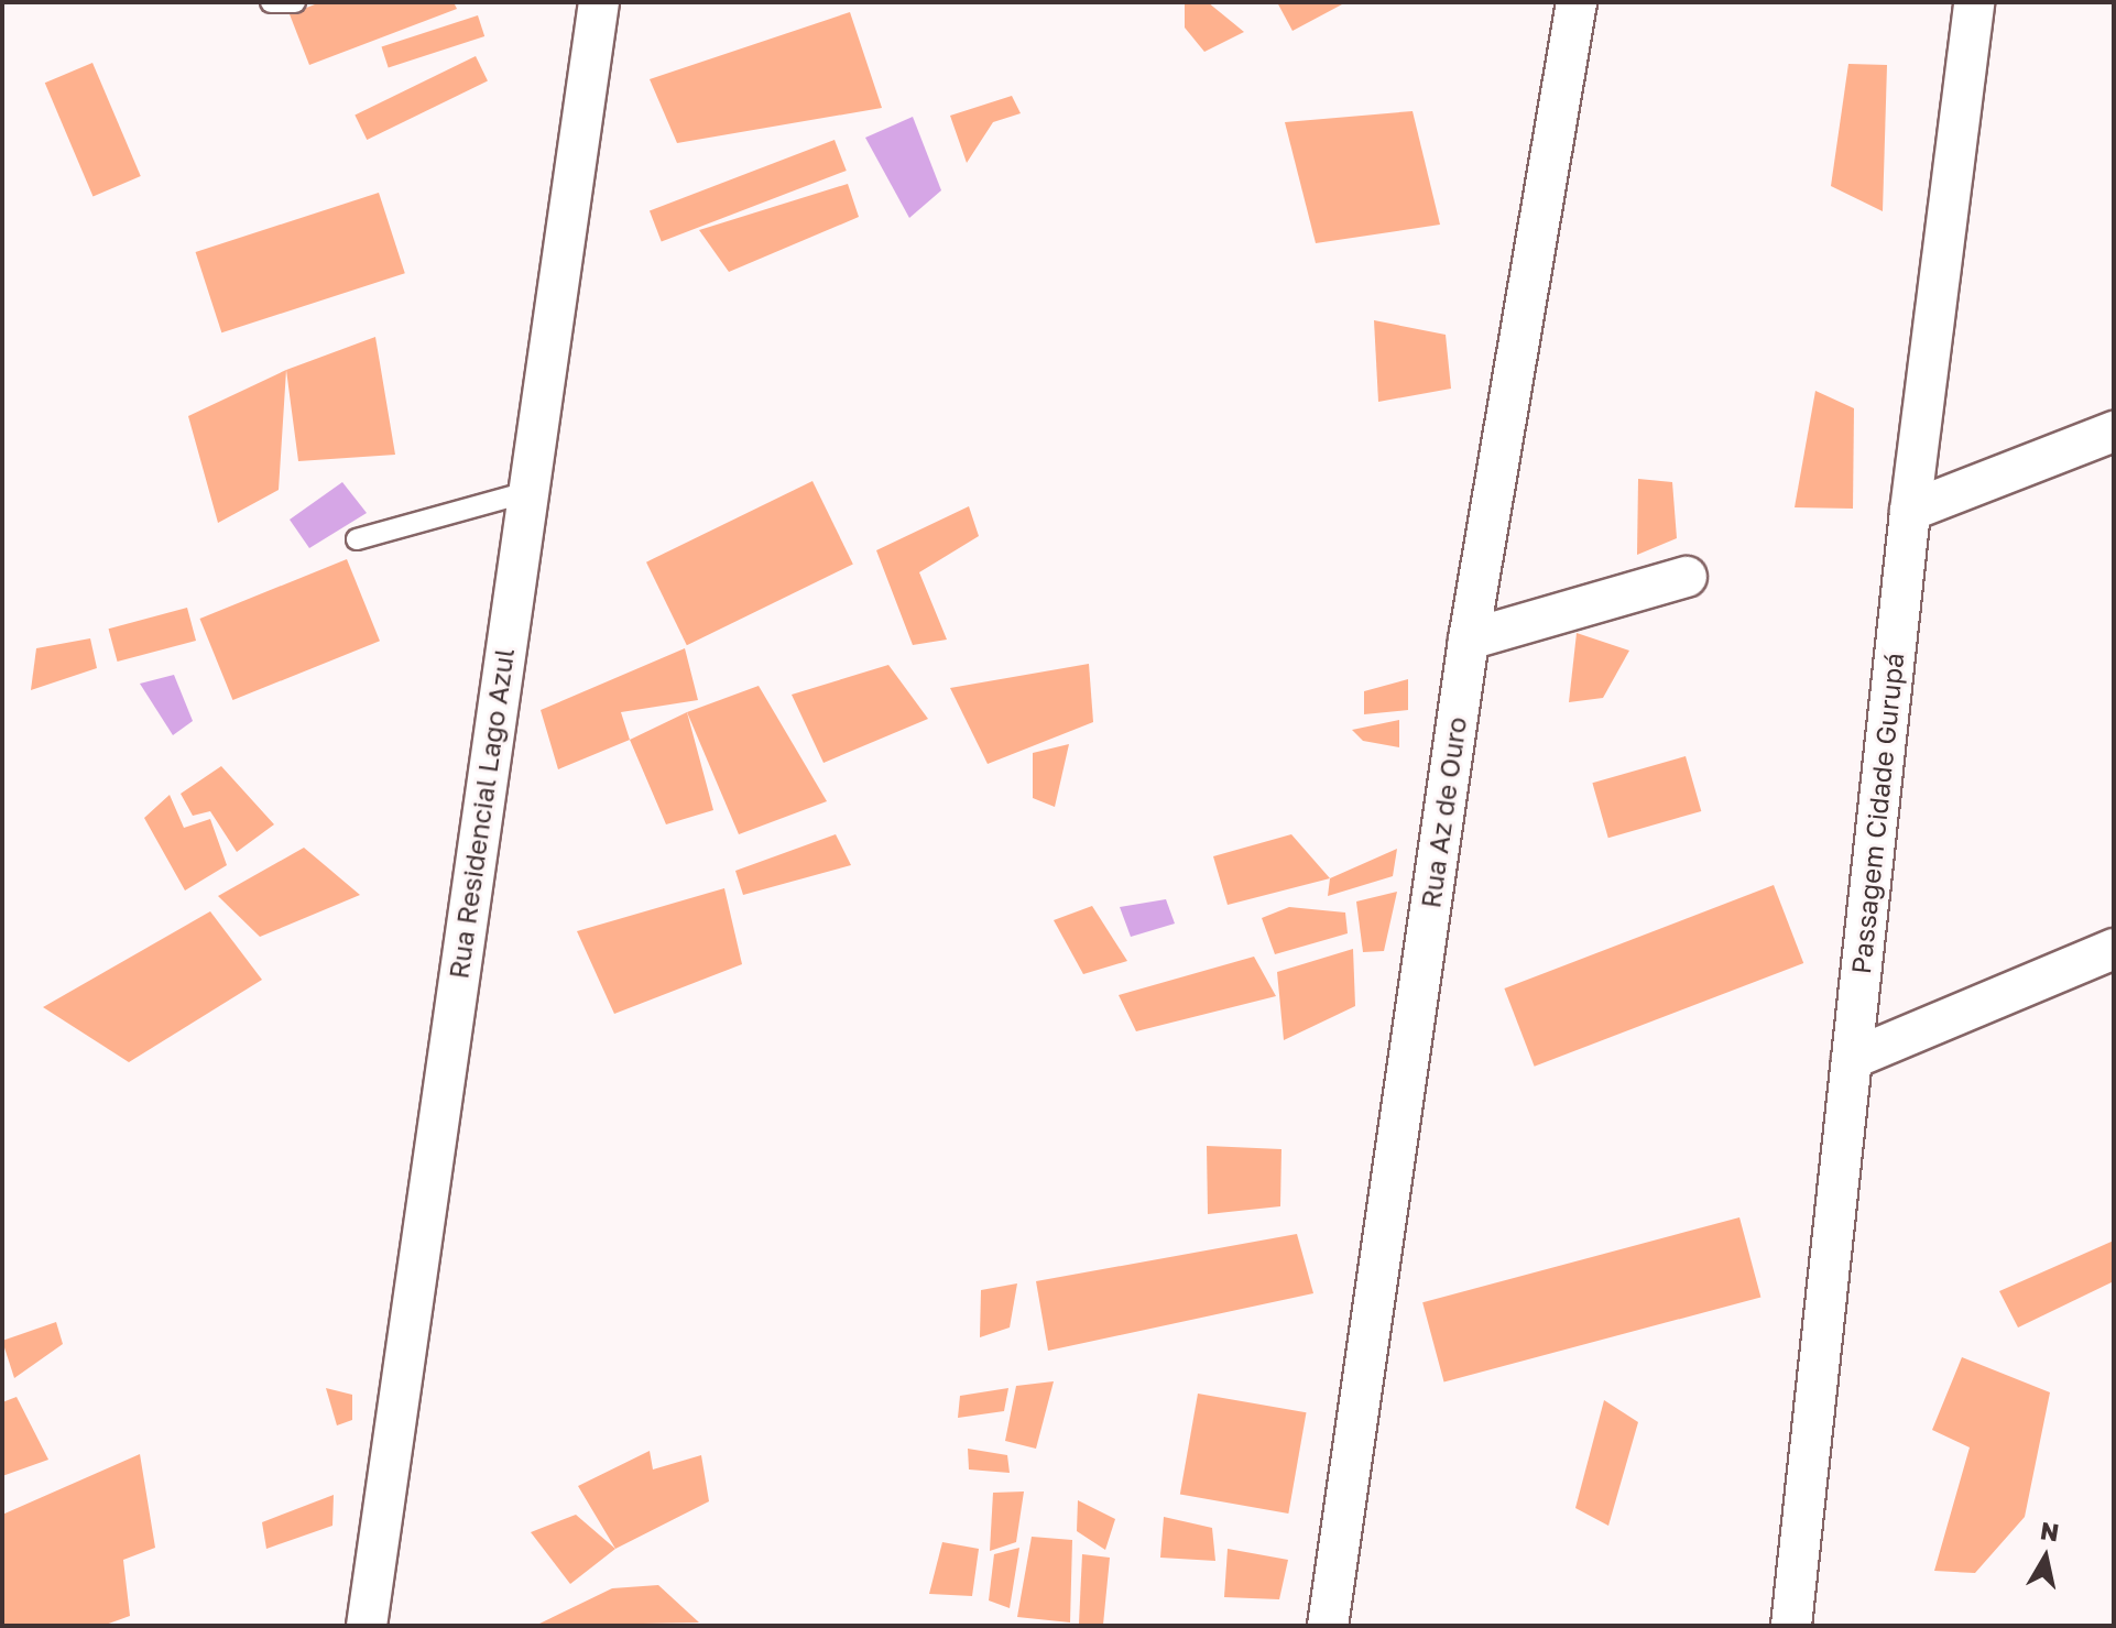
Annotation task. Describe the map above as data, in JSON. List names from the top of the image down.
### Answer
{
  "streets": {
    "street": ["Rua Az de Ouro", "Rua Residencial Lago Azul", "Passagem Cidade Gurupá"]
  },
  "north": "top"
}
